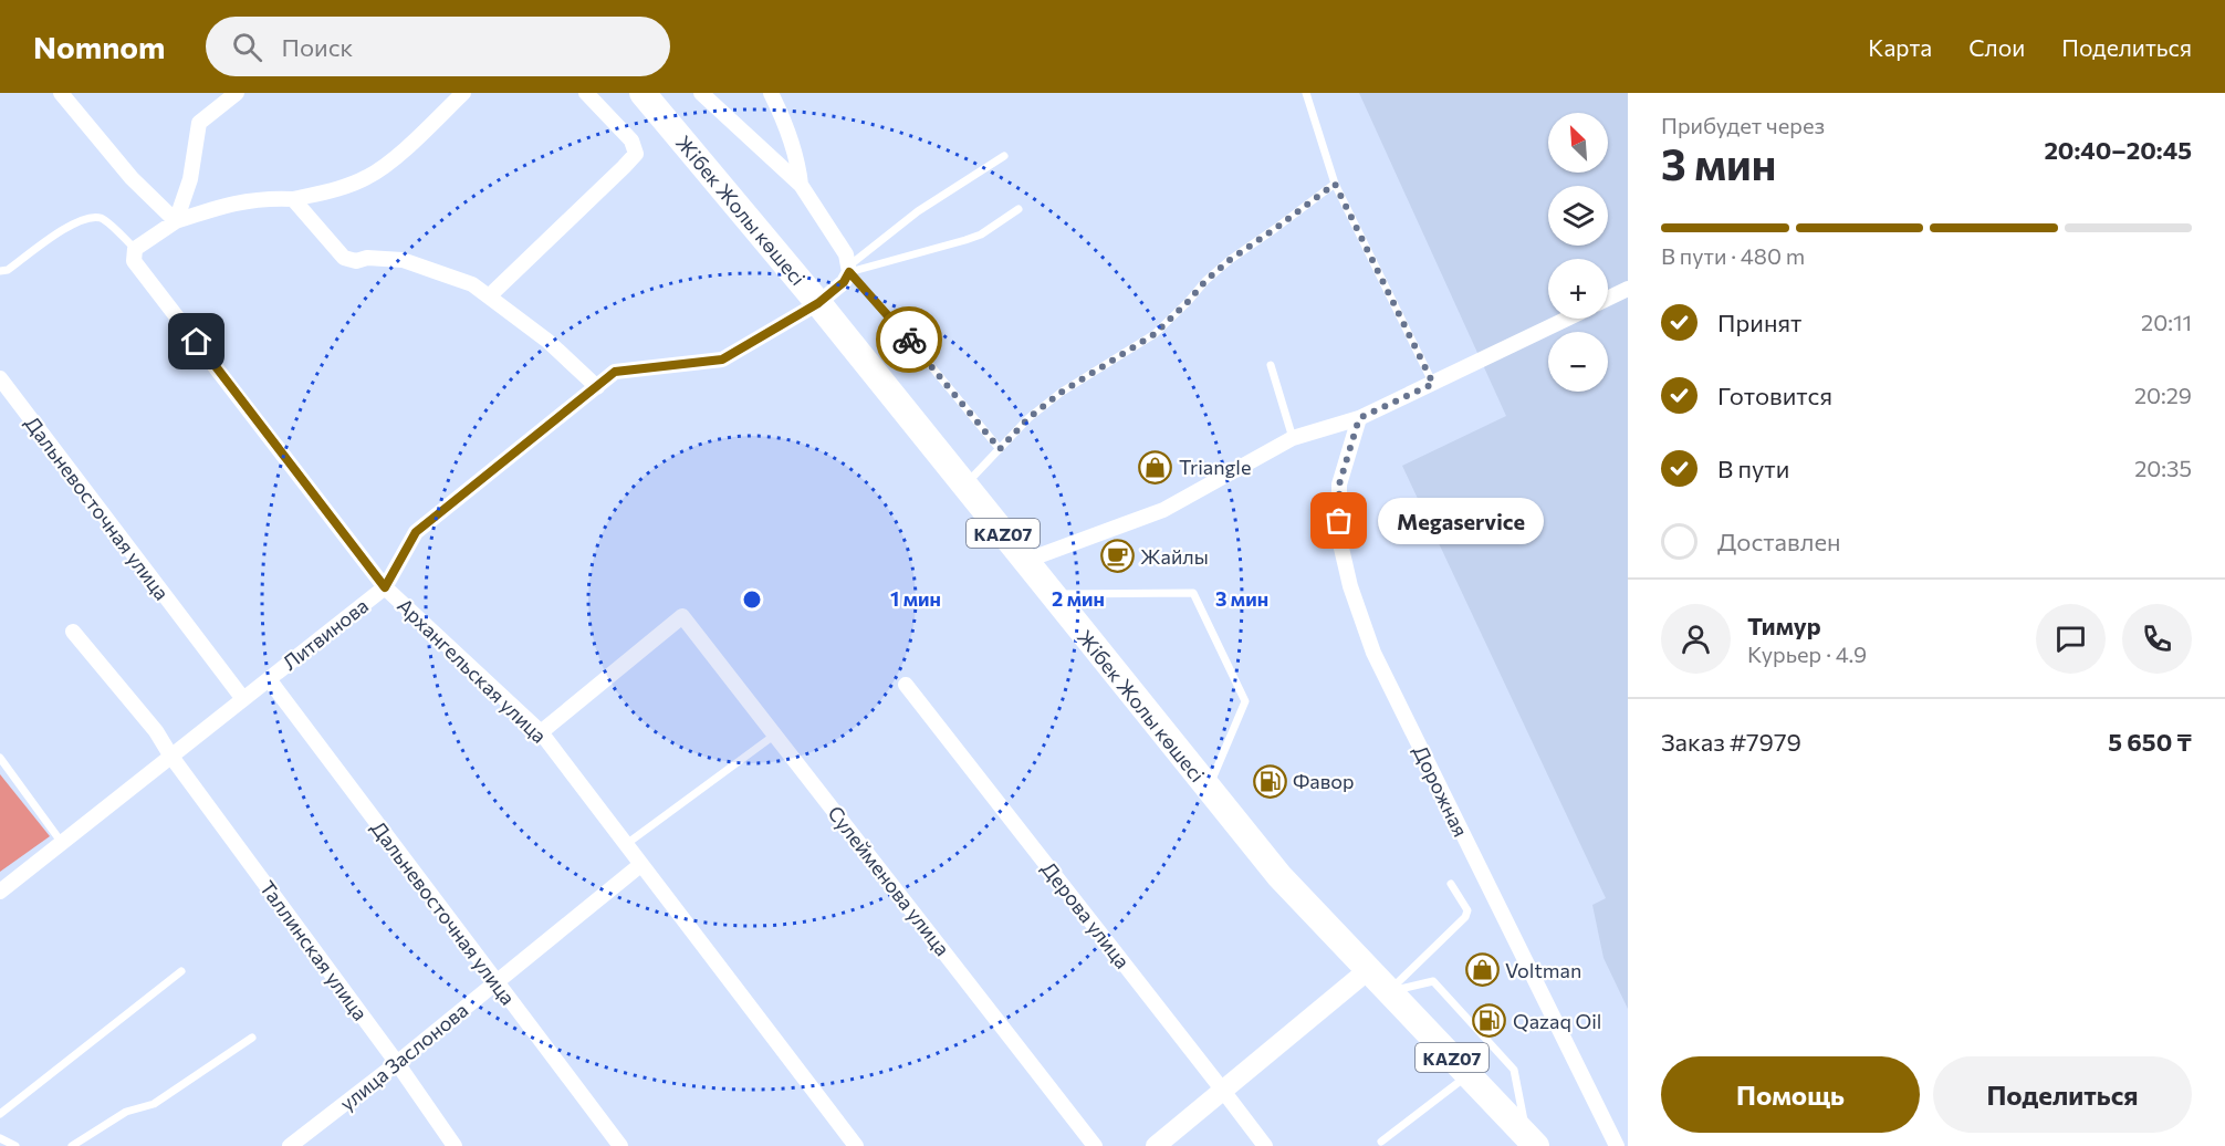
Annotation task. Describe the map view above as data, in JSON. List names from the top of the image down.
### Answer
{
  "streets": {
    "highway": ["Жібек Жолы көшесі", "KAZ07"],
    "street": [
      "Дальневосточная улица",
      "Литвинова",
      "Архангельская улица",
      "Дорожная",
      "Сулейменова улица",
      "Дерова улица",
      "Таллинская улица",
      "улица Заслонова"
    ]
  },
  "crossings": [
    ["Жібек Жолы көшесі", "Литвинова"],
    ["Дальневосточная улица", "Литвинова"],
    ["Дальневосточная улица", "улица Заслонова"],
    ["Литвинова", "Архангельская улица"],
    ["Литвинова", "Таллинская улица"],
    ["Архангельская улица", "Сулейменова улица"],
    ["Архангельская улица", "улица Заслонова"],
    ["Таллинская улица", "улица Заслонова"]
  ],
  "places": {
    "shop": ["Triangle", "Voltman"],
    "other": ["Megaservice"],
    "cafe": ["Жайлы"],
    "fuel station": ["Фавор", "Qazaq Oil"]
  },
  "north": "top left",
  "page": {
    "header": "Nomnom",
    "search": "Поиск",
    "nav": ["Карта", "Слои", "Поделиться"],
    "heading": ["3 мин", "Прибудет через", "20:40–20:45"],
    "panel": [
      "Тимур",
      "Курьер · 4.9",
      "Заказ #7979",
      "5 650 ₸"
    ],
    "map_buttons": ["+", "−"],
    "bar": "В пути · 480 m",
    "list": [
      ["Принят", "20:11"],
      ["Готовится", "20:29"],
      ["В пути", "20:35"],
      "Доставлен"
    ],
    "bubble": "Megaservice",
    "buttons": ["Помощь", "Поделиться"]
  },
  "rings": ["1 мин", "2 мин", "3 мин"]
}
